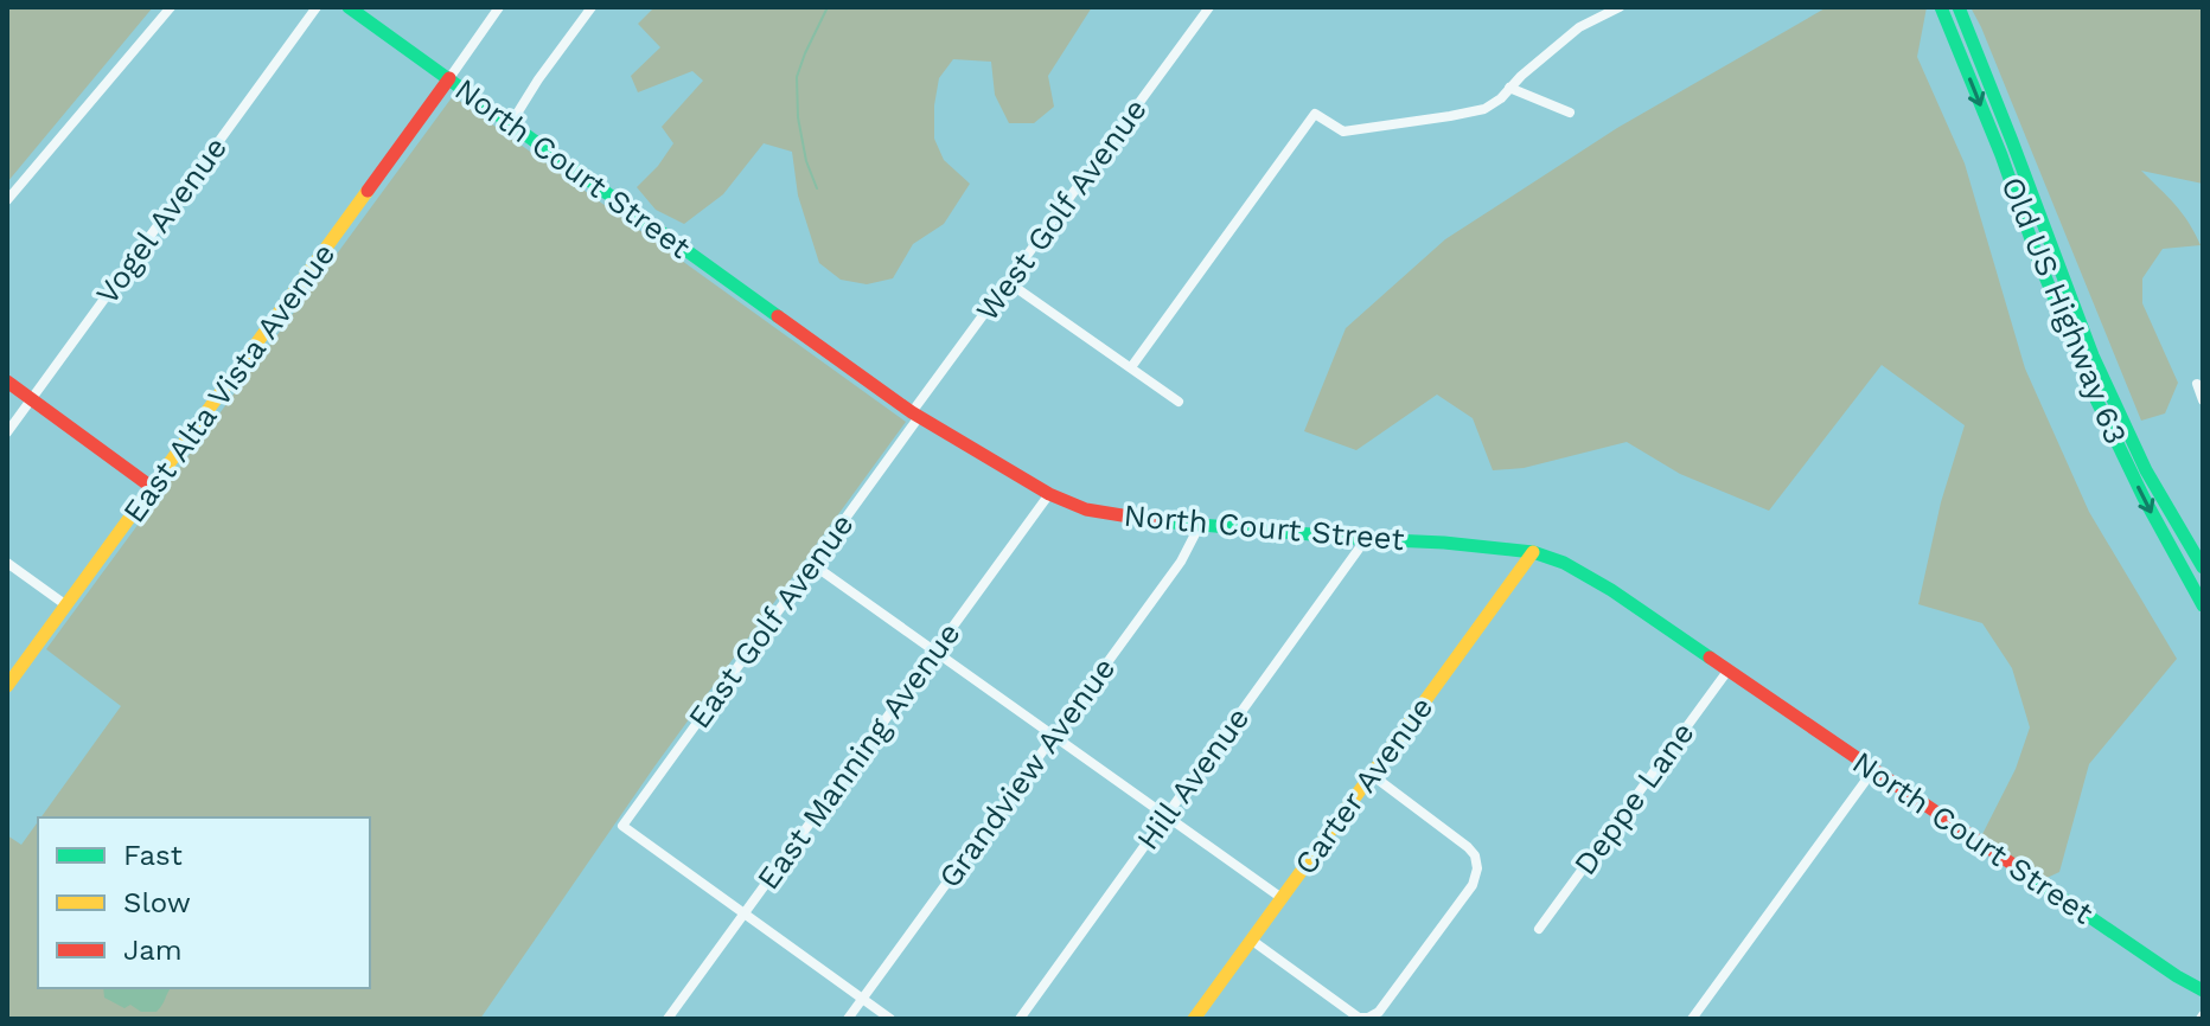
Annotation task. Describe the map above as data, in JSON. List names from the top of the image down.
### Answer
{
  "streets": {
    "main road": [
      "North Court Street",
      "Old US Highway 63",
      "East Alta Vista Avenue",
      "Carter Avenue"
    ],
    "street": [
      "West Golf Avenue",
      "Vogel Avenue",
      "East Golf Avenue",
      "East Manning Avenue",
      "Grandview Avenue",
      "Hill Avenue",
      "Deppe Lane"
    ]
  },
  "crossings": [
    ["North Court Street", "West Golf Avenue"],
    ["North Court Street", "East Alta Vista Avenue"],
    ["North Court Street", "East Golf Avenue"],
    ["North Court Street", "East Manning Avenue"],
    ["North Court Street", "Grandview Avenue"],
    ["North Court Street", "Hill Avenue"],
    ["North Court Street", "Carter Avenue"],
    ["North Court Street", "Deppe Lane"],
    ["West Golf Avenue", "East Golf Avenue"],
    ["East Golf Avenue", "East Manning Avenue"]
  ],
  "legend": ["Fast", "Slow", "Jam"]
}
